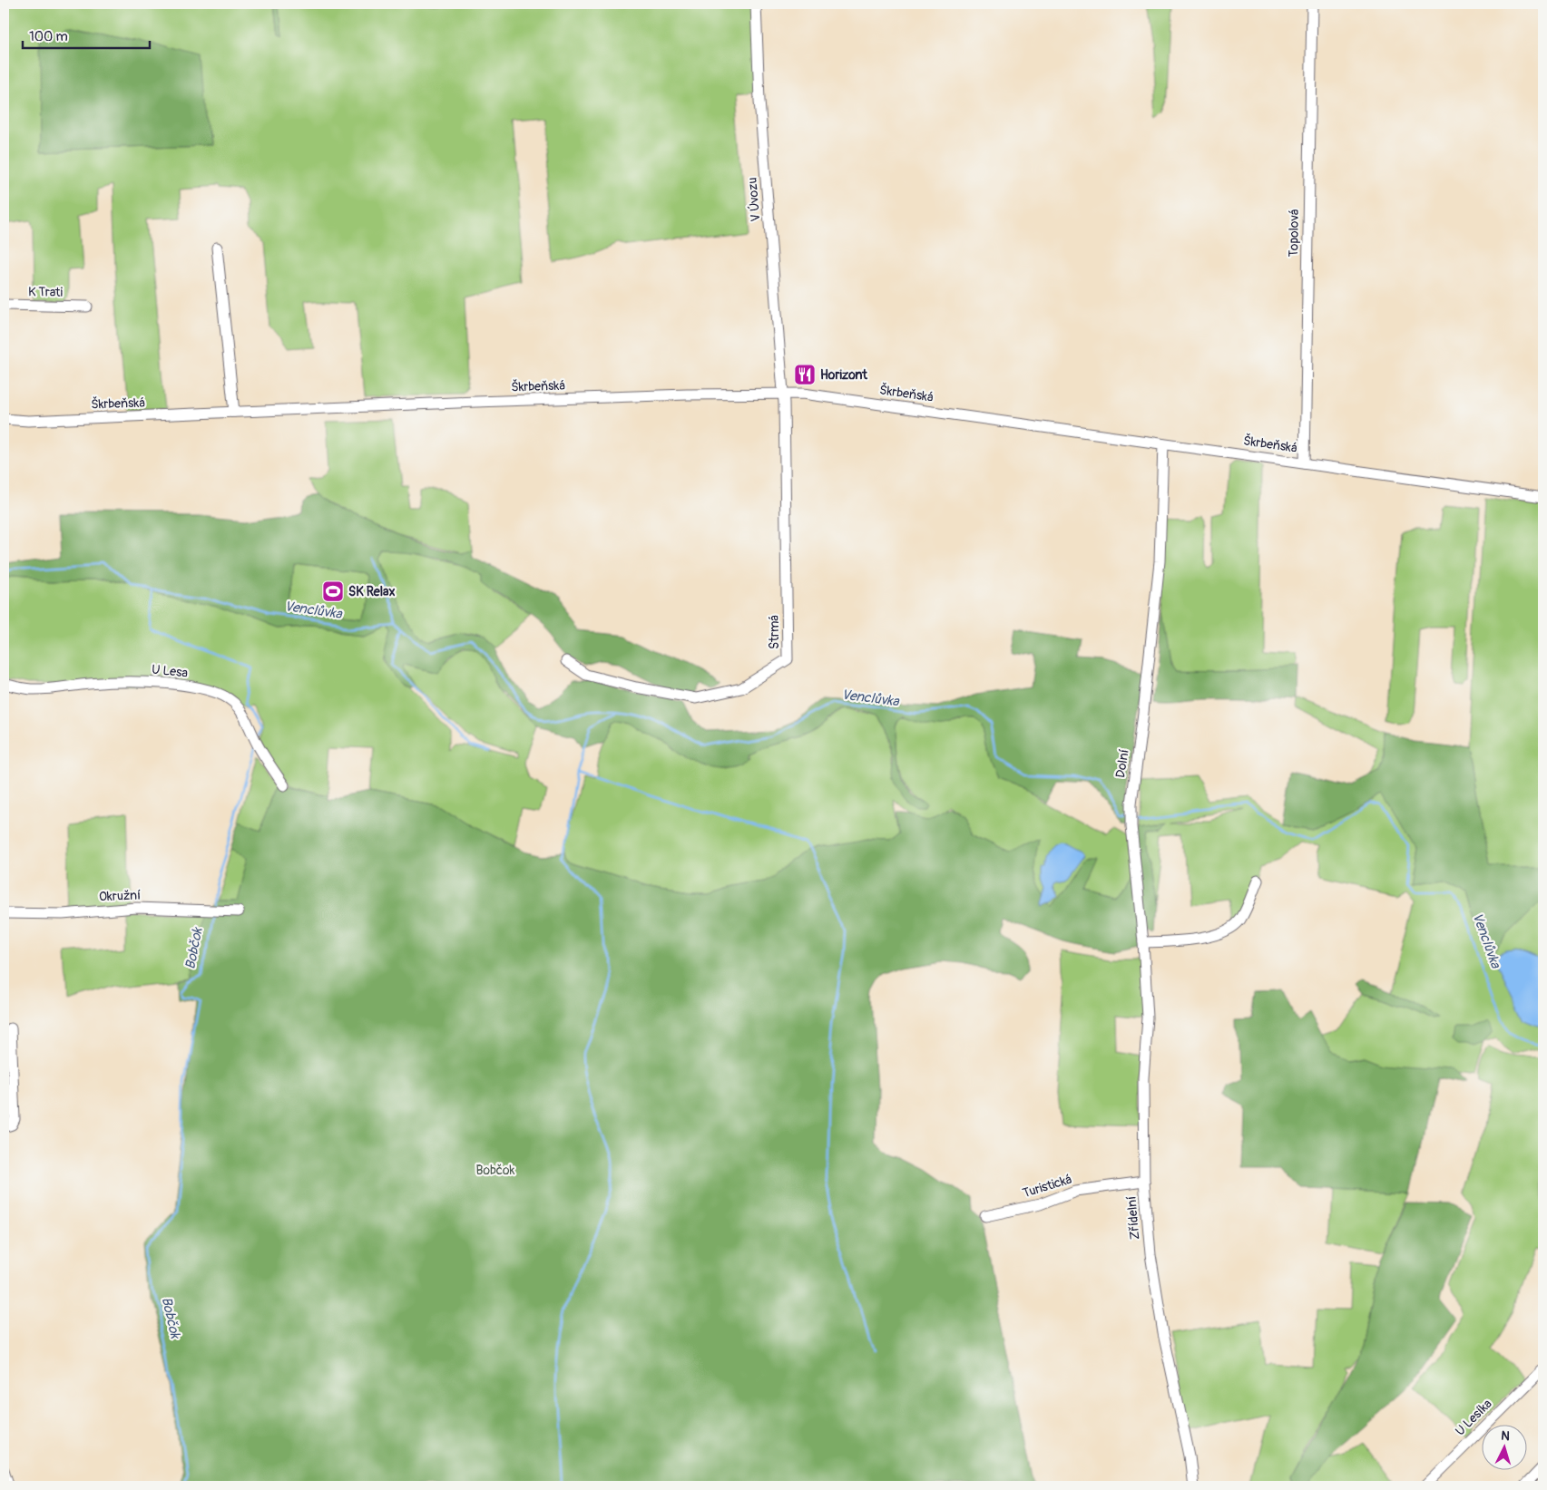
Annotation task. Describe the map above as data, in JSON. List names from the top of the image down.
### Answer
{
  "streets": {
    "street": [
      "V Úvozu",
      "Topolová",
      "K Trati",
      "Škrbeňská",
      "Strmá",
      "U Lesa",
      "Dolní",
      "Okružní",
      "Turistická",
      "Zřídelní",
      "U Lesíka"
    ]
  },
  "crossings": [
    ["V Úvozu", "Škrbeňská"],
    ["V Úvozu", "Strmá"],
    ["Topolová", "Škrbeňská"],
    ["Škrbeňská", "Strmá"],
    ["Škrbeňská", "Dolní"],
    ["Dolní", "Zřídelní"],
    ["Turistická", "Zřídelní"]
  ],
  "water": ["Venclůvka", "Bobčok"],
  "parks": ["Bobčok"],
  "places": {
    "restaurant": ["Horizont"],
    "sports": ["SK Relax"]
  },
  "scale_bar": "100 m",
  "north": "top"
}
